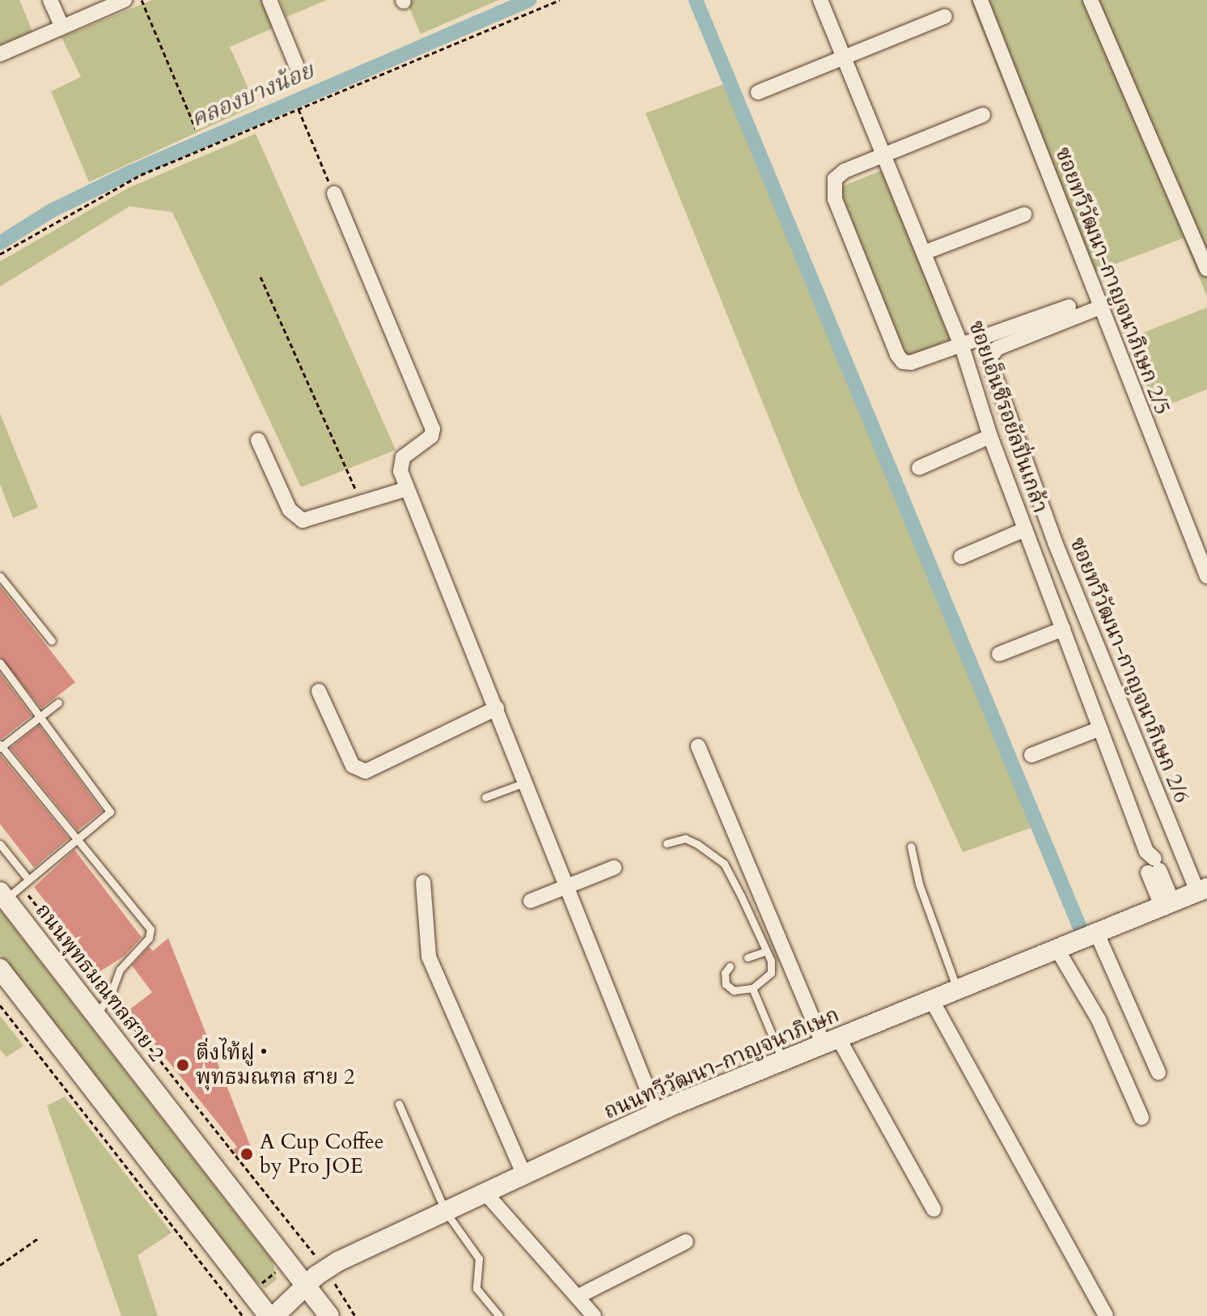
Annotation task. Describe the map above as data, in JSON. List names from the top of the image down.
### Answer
{
  "streets": {
    "street": [
      "ซอยทวีวัฒนา-กาญจนาภิเษก 2/5",
      "ซอยเอ็นซีรอยัลปิ่นเกล้า",
      "ซอยทวีวัฒนา-กาญจนาภิเษก 2/6",
      "ถนนพุทธมณฑลสาย 2",
      "ถนนทวีวัฒนา-กาญจนาภิเษก"
    ]
  },
  "crossings": [
    ["ซอยทวีวัฒนา-กาญจนาภิเษก 2/5", "ซอยทวีวัฒนา-กาญจนาภิเษก 2/6"],
    ["ซอยเอ็นซีรอยัลปิ่นเกล้า", "ถนนทวีวัฒนา-กาญจนาภิเษก"],
    ["ซอยทวีวัฒนา-กาญจนาภิเษก 2/6", "ถนนทวีวัฒนา-กาญจนาภิเษก"],
    ["ถนนพุทธมณฑลสาย 2", "ถนนทวีวัฒนา-กาญจนาภิเษก"]
  ],
  "water": ["คลองบางน้อย"],
  "places": ["ติ่งไท้ฝู • พุทธมณฑล สาย 2", "A Cup Coffee by Pro JOE"]
}
